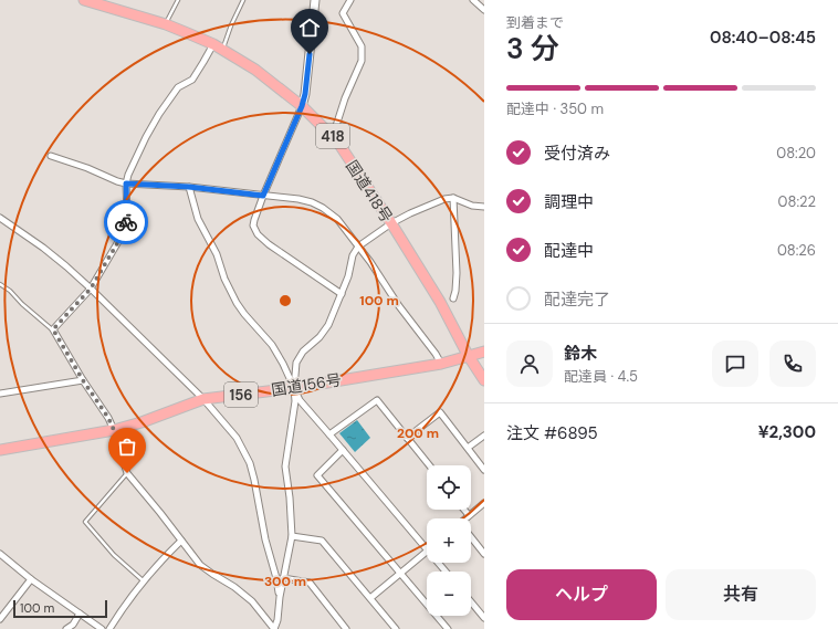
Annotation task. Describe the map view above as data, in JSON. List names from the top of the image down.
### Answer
{
  "streets": {
    "highway": [
      "418",
      "国道418号",
      "国道156号",
      "156"
    ]
  },
  "crossings": [
    ["国道418号", "国道156号"]
  ],
  "scale_bar": "100 m",
  "page": {
    "heading": ["3 分", "到着まで", "08:40–08:45"],
    "panel": [
      "鈴木",
      "配達員 · 4.5",
      "注文 #6895",
      "¥2,300"
    ],
    "bar": "配達中 · 350 m",
    "list": [
      ["受付済み", "08:20"],
      ["調理中", "08:22"],
      ["配達中", "08:26"],
      "配達完了"
    ],
    "map_buttons": ["+", "−"],
    "buttons": ["ヘルプ", "共有"],
    "scale": "100 m"
  },
  "rings": ["100 m", "200 m", "300 m"]
}
